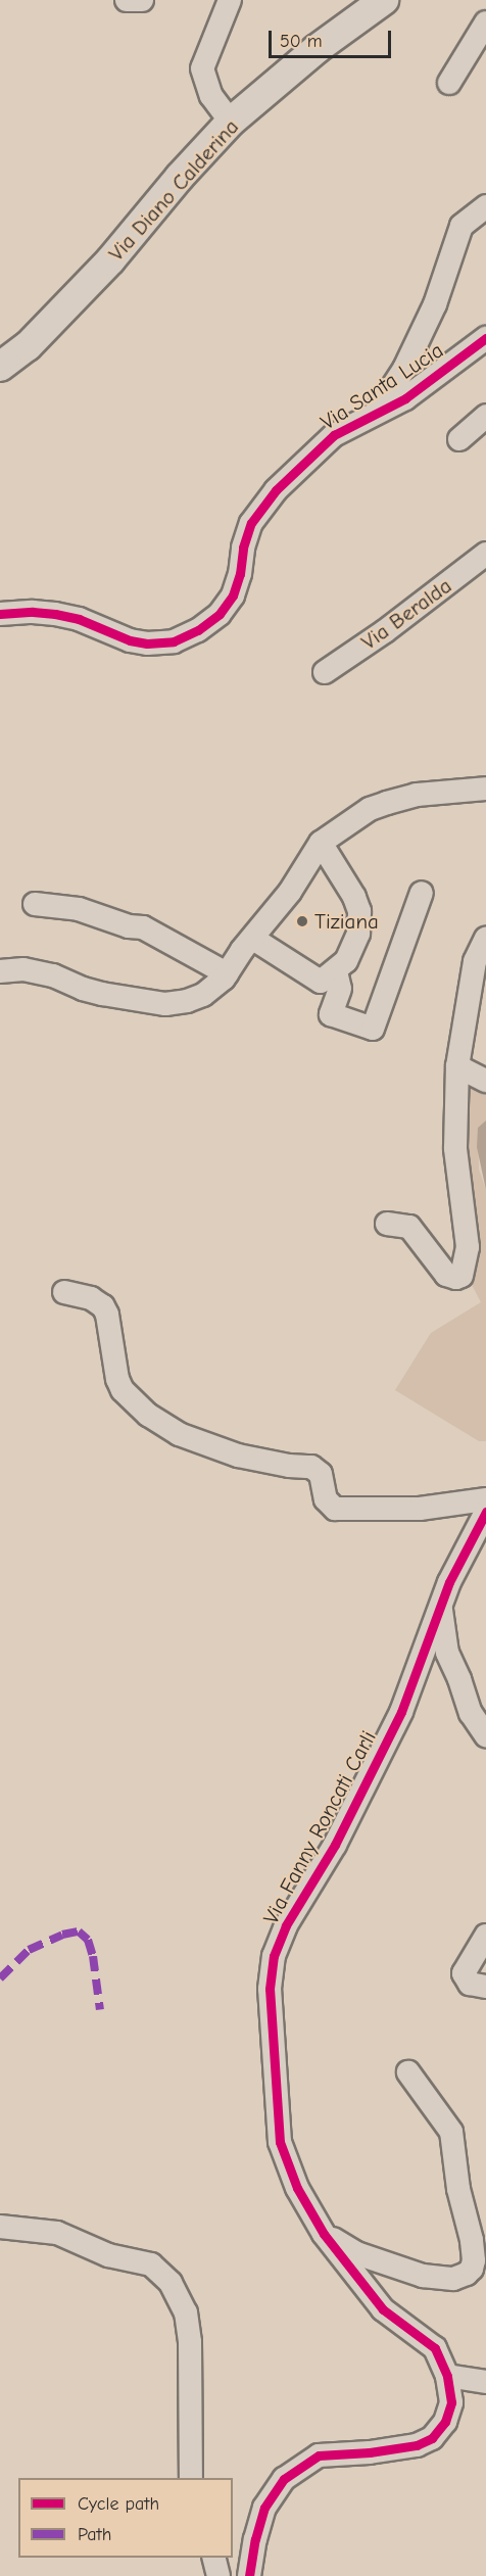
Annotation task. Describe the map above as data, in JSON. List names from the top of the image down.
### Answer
{
  "streets": {
    "main road": ["Via Diano Calderina"],
    "street": ["Via Santa Lucia", "Via Beralda", "Via Fanny Roncati Carli"]
  },
  "places": ["Tiziana"],
  "legend": ["Cycle path", "Path"],
  "scale_bar": "50 m"
}
